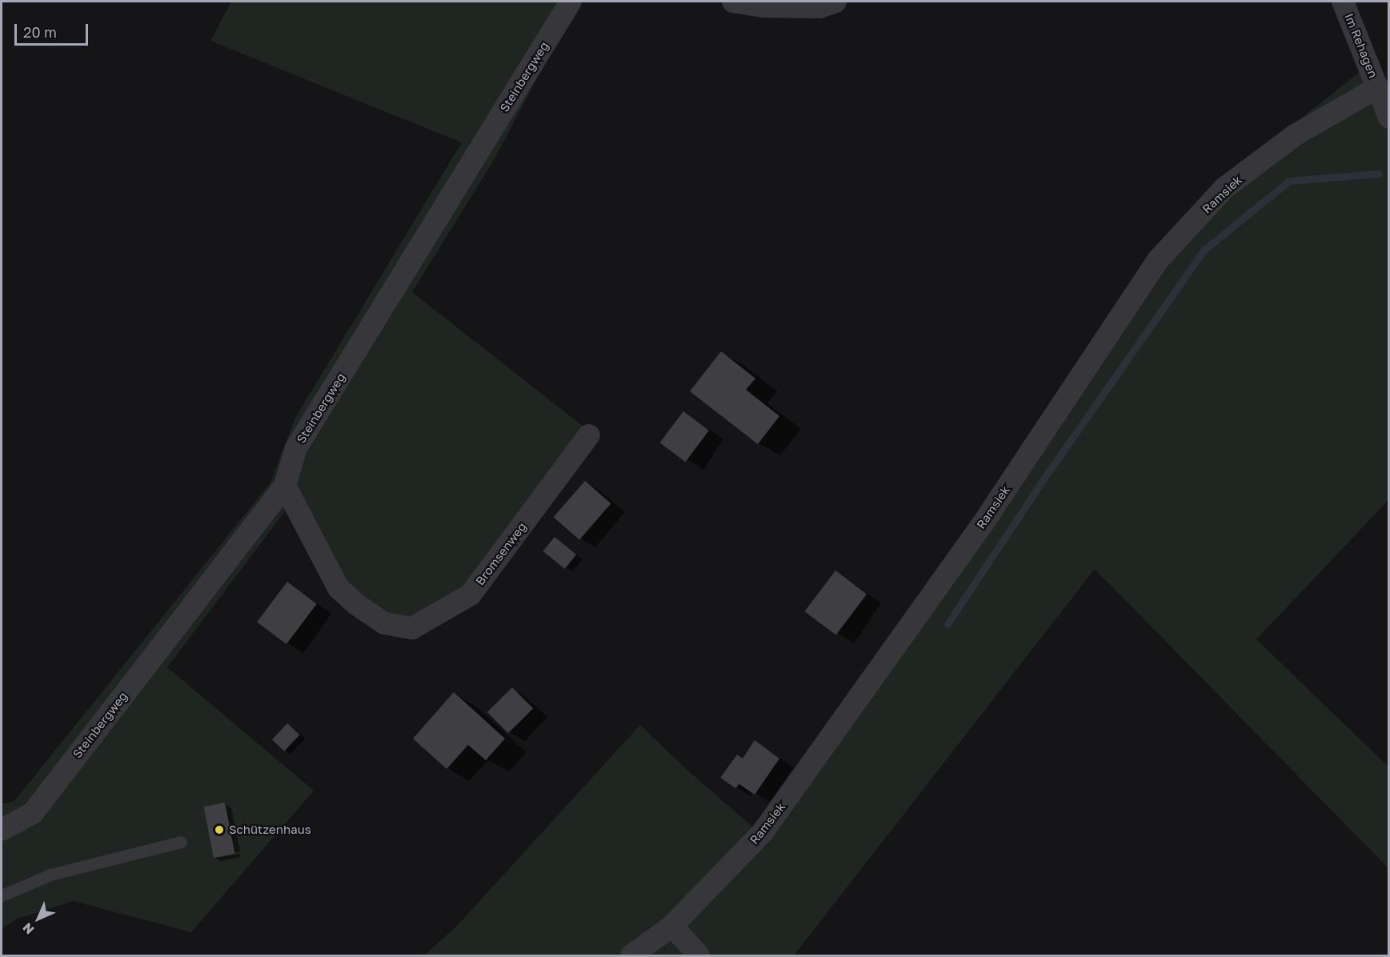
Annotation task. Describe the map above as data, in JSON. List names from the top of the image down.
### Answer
{
  "streets": {
    "street": [
      "Im Rehagen",
      "Steinbergweg",
      "Ramsiek",
      "Bromsenweg"
    ]
  },
  "crossings": [
    ["Im Rehagen", "Ramsiek"],
    ["Steinbergweg", "Bromsenweg"]
  ],
  "places": ["Schützenhaus"],
  "scale_bar": "20 m",
  "north": "bottom left"
}
